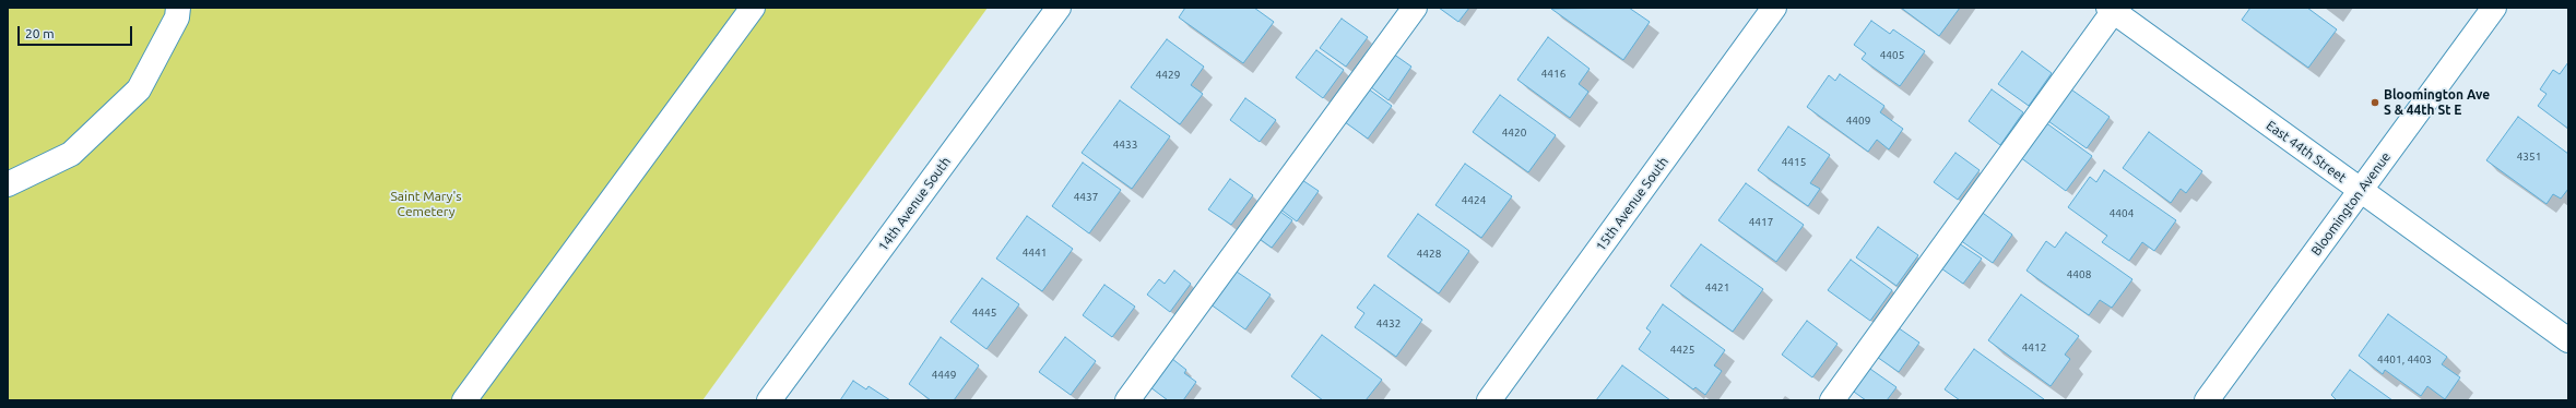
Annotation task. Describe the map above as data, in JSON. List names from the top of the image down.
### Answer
{
  "streets": {
    "street": [
      "East 44th Street",
      "14th Avenue South",
      "15th Avenue South",
      "Bloomington Avenue"
    ]
  },
  "crossings": [
    ["East 44th Street", "Bloomington Avenue"]
  ],
  "parks": ["Saint Mary's Cemetery"],
  "places": ["Bloomington Ave S & 44th St E"],
  "house_numbers": [
    "4405",
    "4416",
    "4429",
    "4409",
    "4420",
    "4433",
    "4351",
    "4415",
    "4437",
    "4424",
    "4404",
    "4417",
    "4441",
    "4428",
    "4408",
    "4421",
    "4445",
    "4432",
    "4412",
    "4425",
    "4401, 4403",
    "4449"
  ],
  "scale_bar": "20 m"
}
